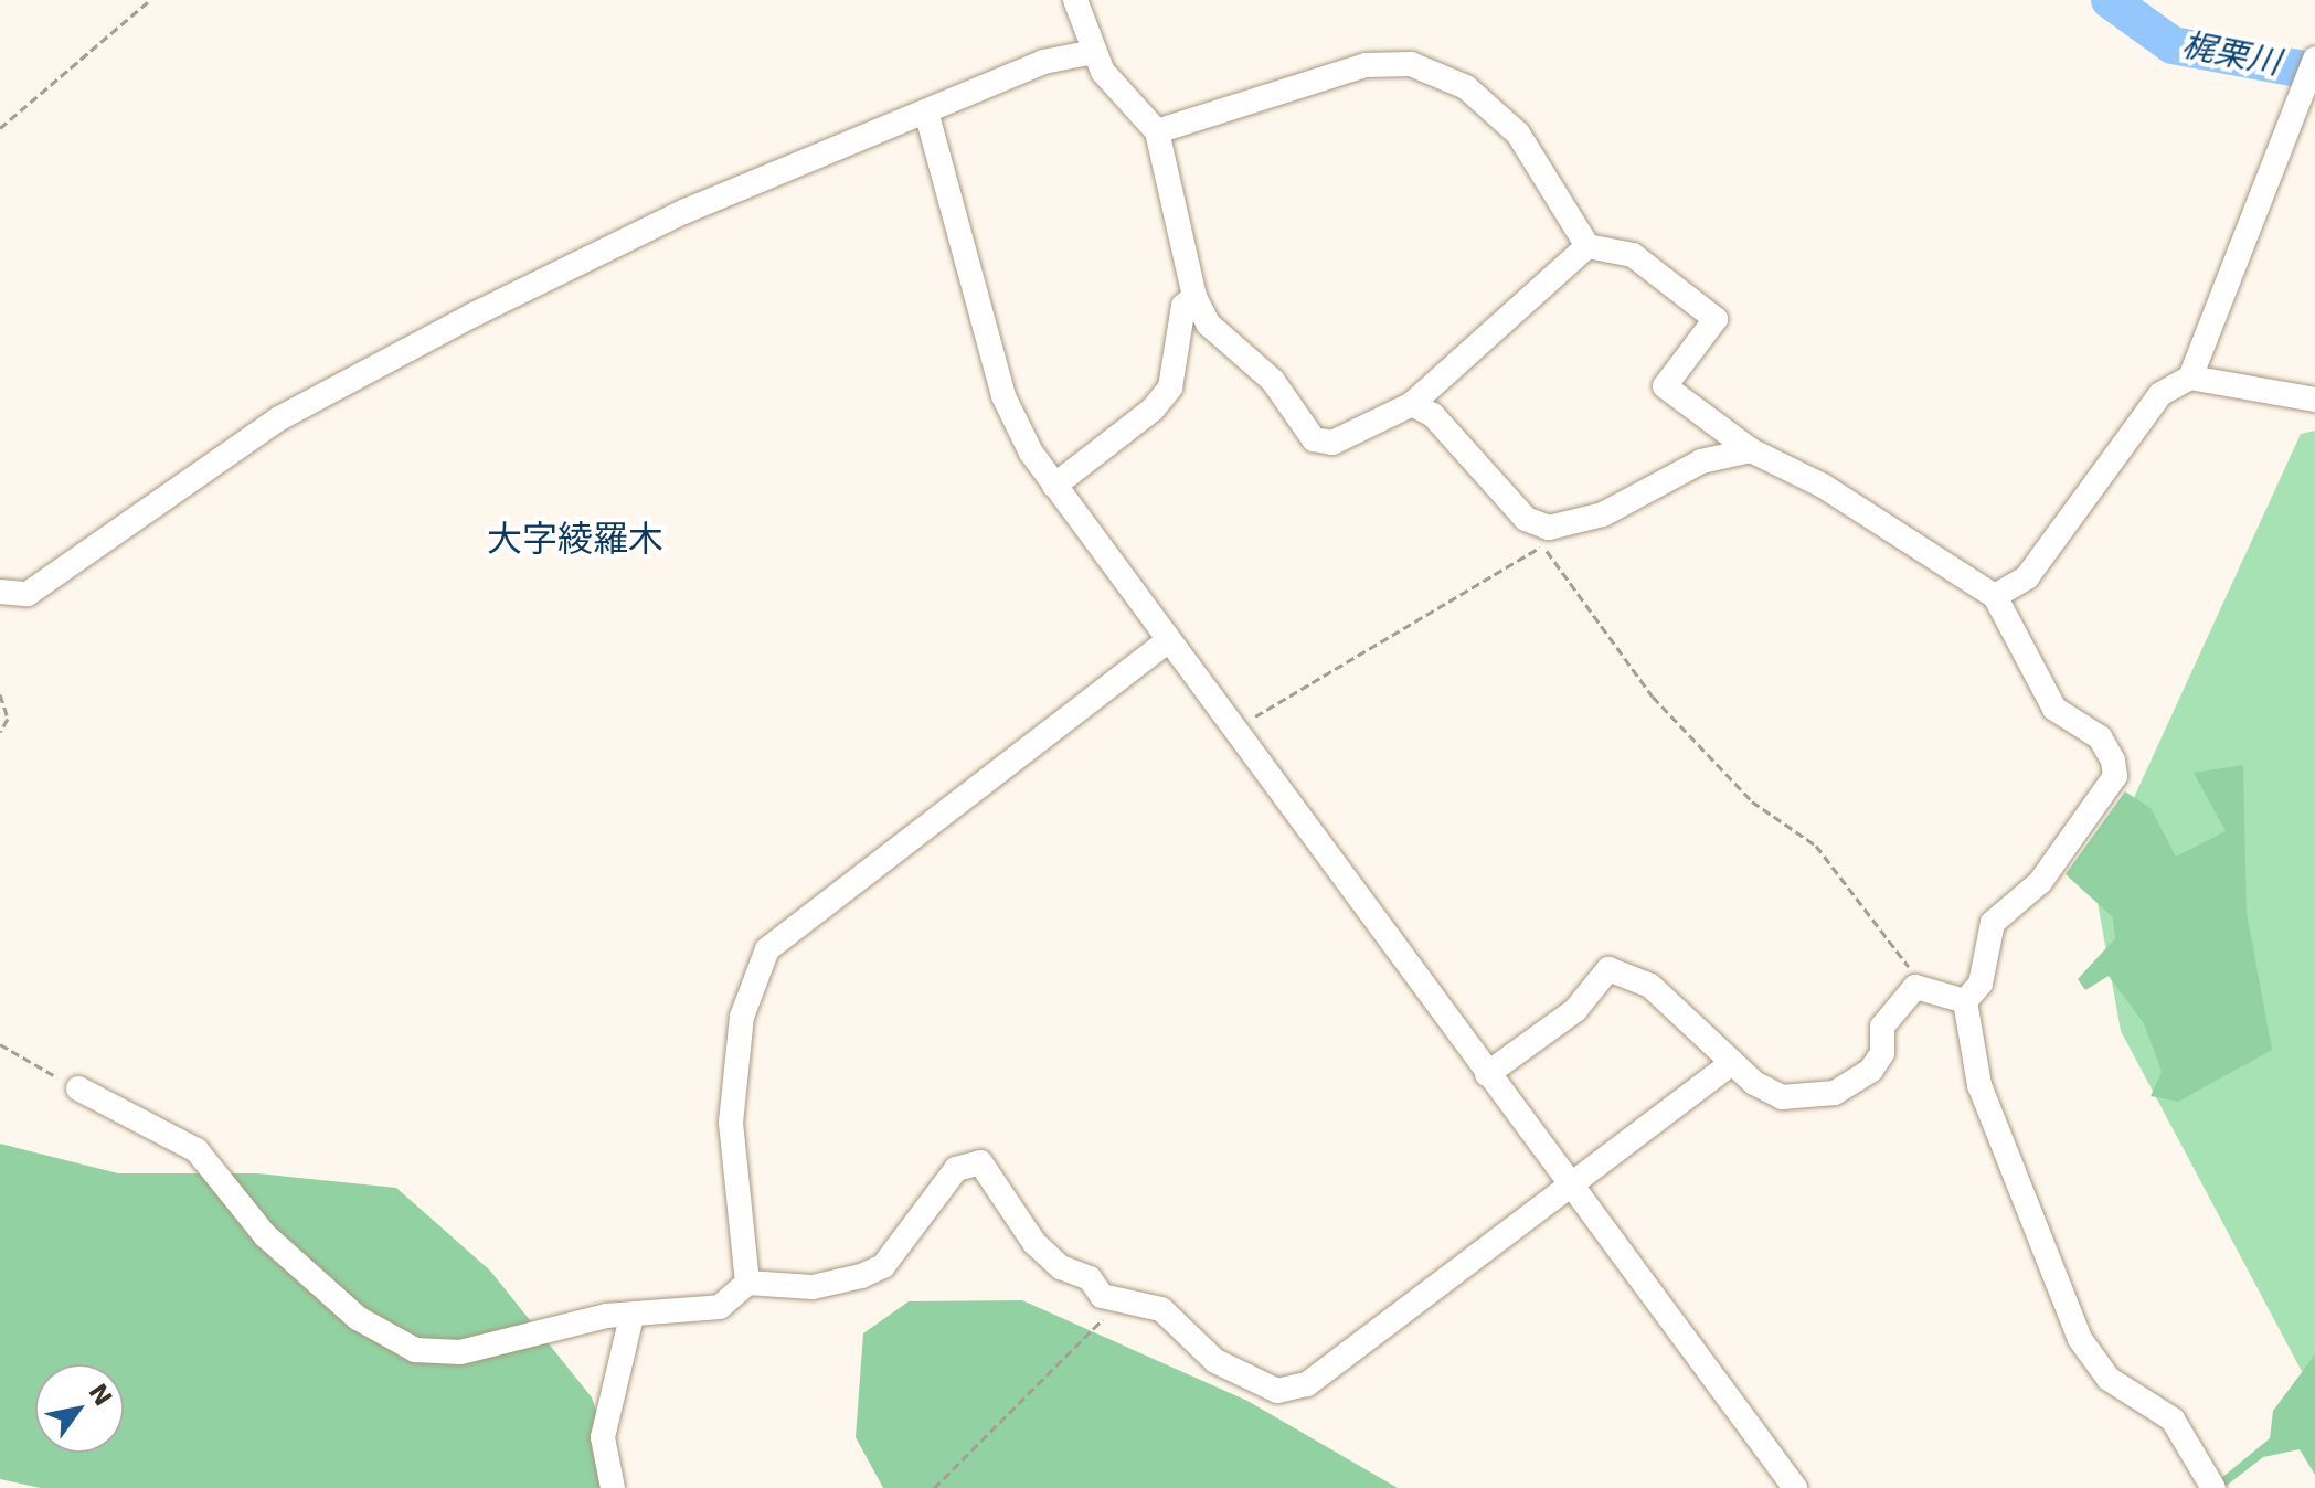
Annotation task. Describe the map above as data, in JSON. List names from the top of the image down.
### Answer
{
  "districts": ["大字綾羅木"],
  "water": ["梶栗川"],
  "north": "top right"
}
